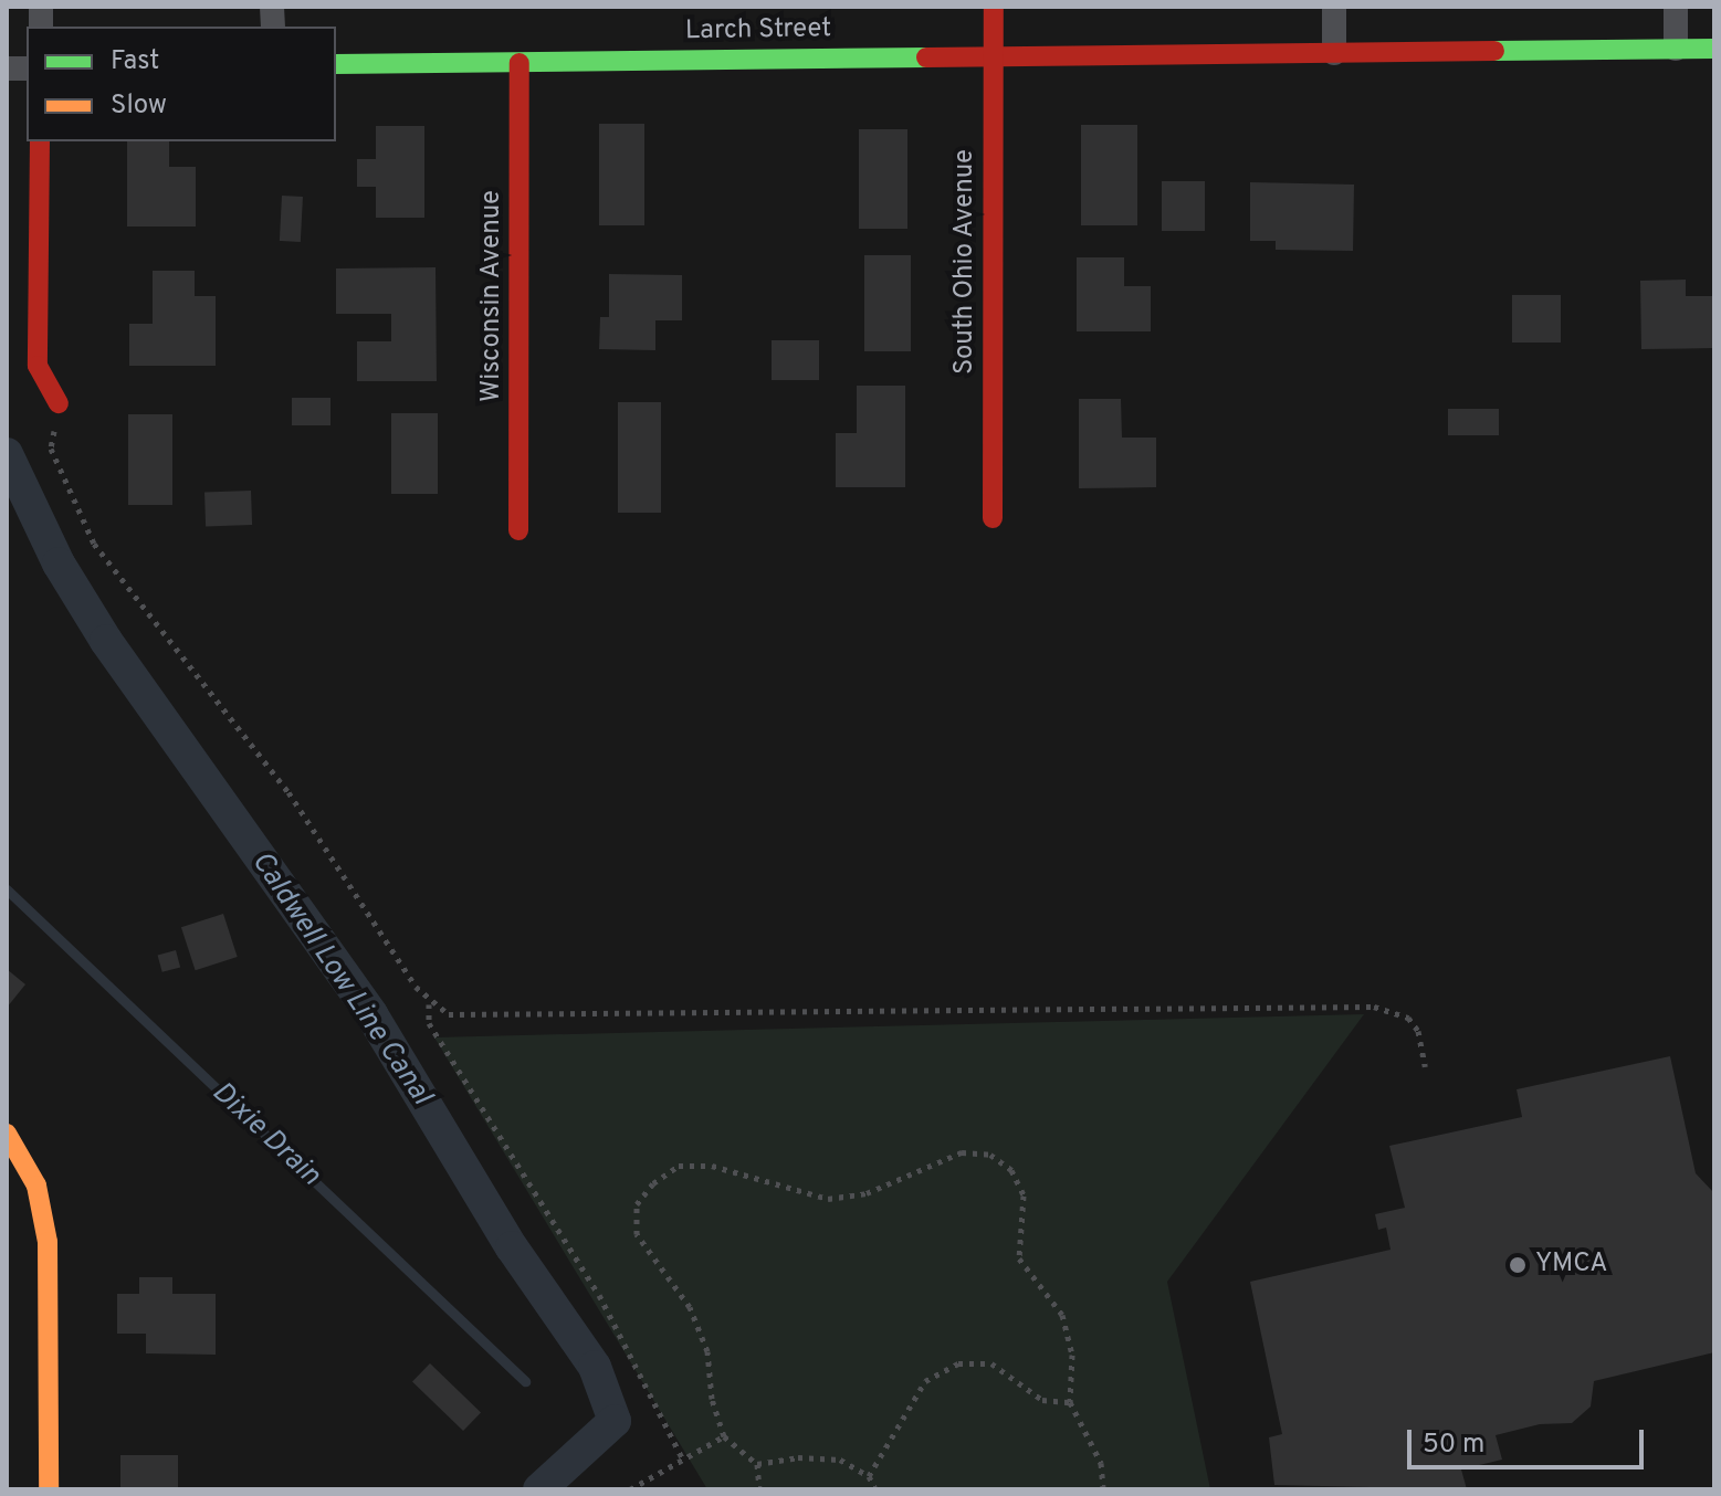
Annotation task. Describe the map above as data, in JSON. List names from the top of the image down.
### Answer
{
  "streets": {
    "street": ["Larch Street", "South Ohio Avenue", "Wisconsin Avenue"]
  },
  "crossings": [
    ["Larch Street", "South Ohio Avenue"],
    ["Larch Street", "Wisconsin Avenue"]
  ],
  "water": ["Caldwell Low Line Canal", "Dixie Drain"],
  "places": ["YMCA"],
  "legend": ["Fast", "Slow"],
  "scale_bar": "50 m"
}
